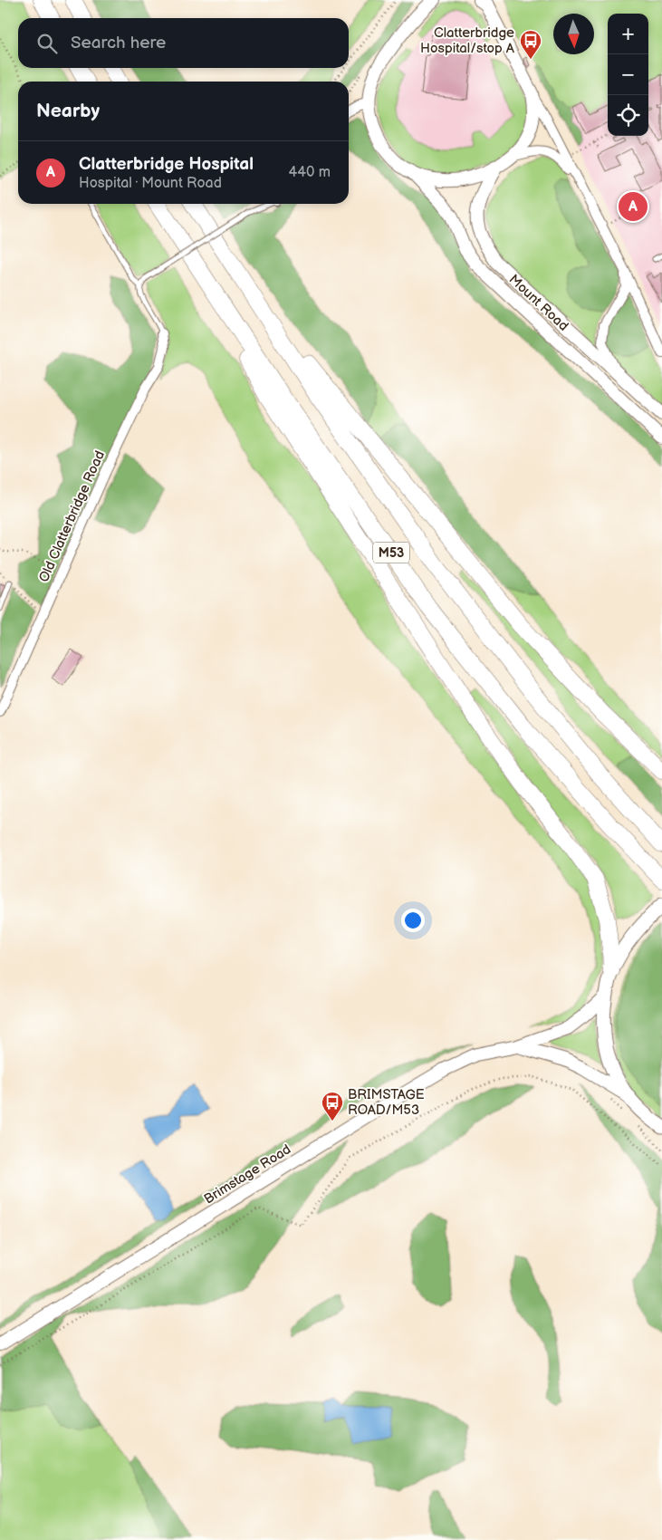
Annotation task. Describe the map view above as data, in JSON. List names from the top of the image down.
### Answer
{
  "streets": {
    "highway": ["M53"],
    "main road": ["Mount Road", "Brimstage Road"],
    "street": ["Old Clatterbridge Road"]
  },
  "places": {
    "bus stop": ["Clatterbridge Hospital/stop A", "BRIMSTAGE ROAD/M53"]
  },
  "north": "bottom",
  "page": {
    "map_buttons": ["+", "−"],
    "search": "Search here",
    "heading": "Nearby",
    "list": [
      {
        "mark": "A",
        "name": "Clatterbridge Hospital",
        "note": "Hospital · Mount Road",
        "value": "440 m"
      }
    ],
    "pins": "A"
  }
}
